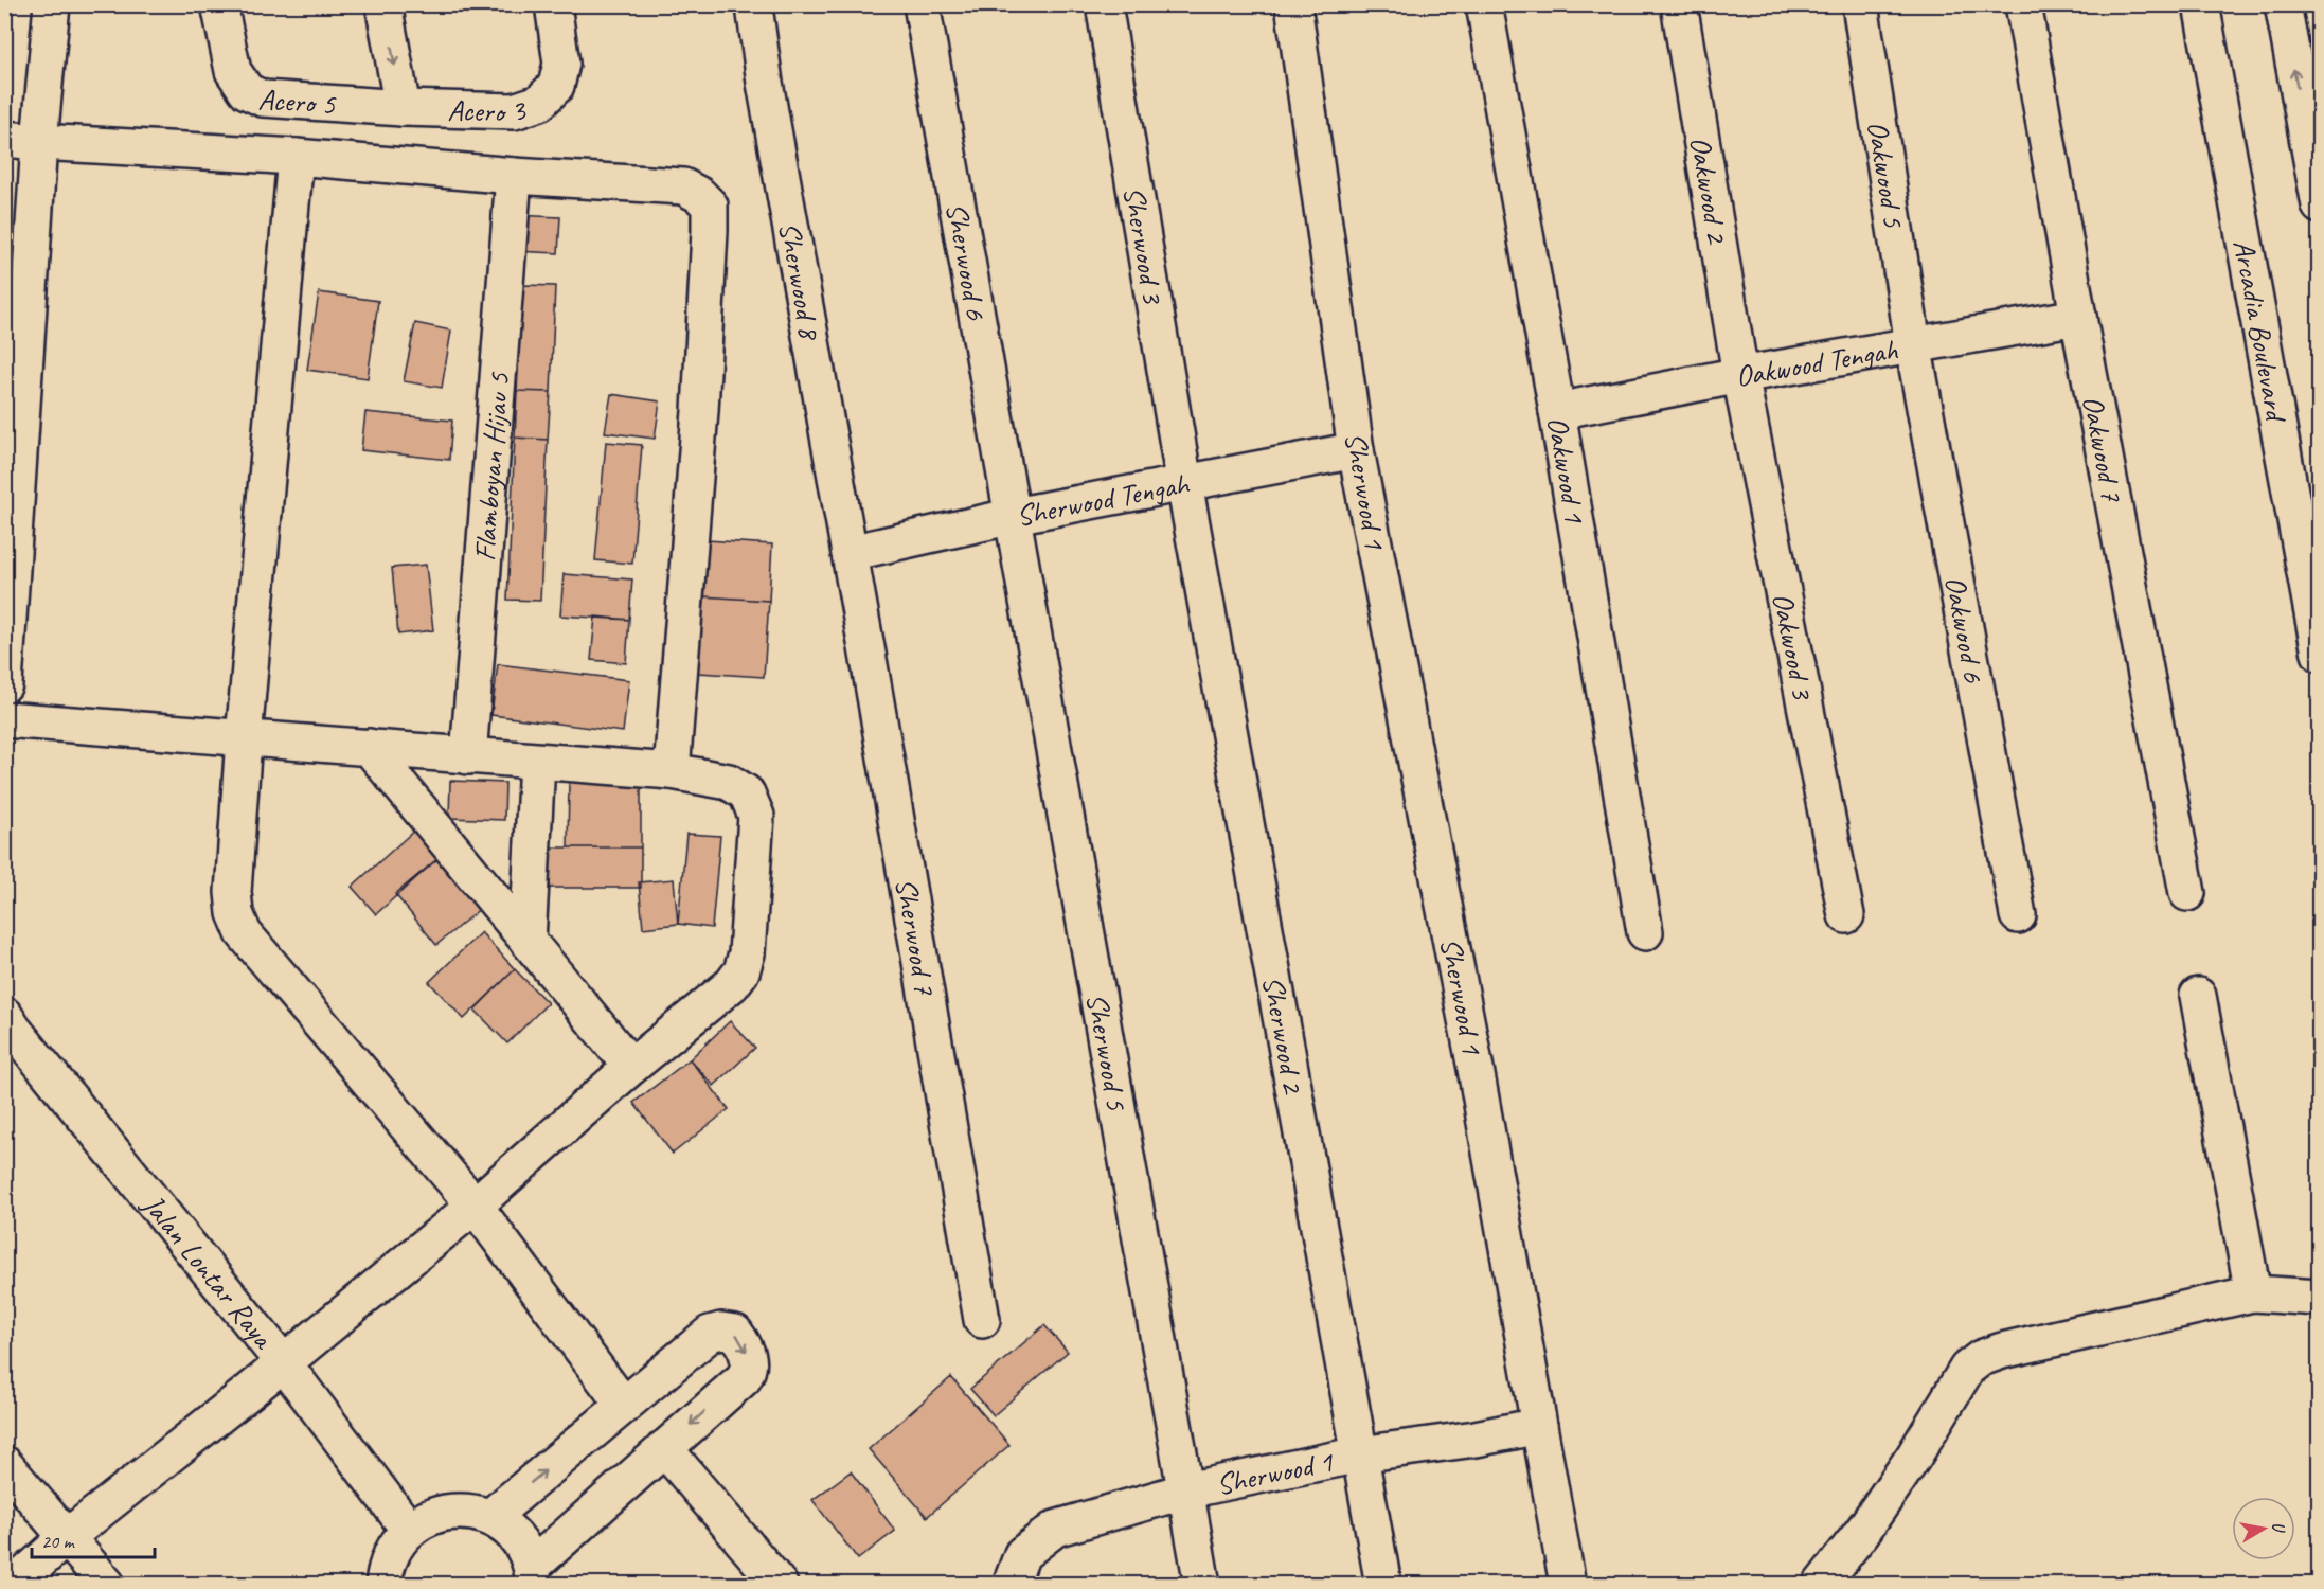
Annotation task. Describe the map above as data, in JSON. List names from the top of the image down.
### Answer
{
  "streets": {
    "street": [
      "Acero 5",
      "Acero 3",
      "Oakwood 5",
      "Oakwood 2",
      "Sherwood 3",
      "Sherwood 6",
      "Sherwood 8",
      "Arcadia Boulevard",
      "Oakwood Tengah",
      "Oakwood 7",
      "Flamboyan Hijau 5",
      "Oakwood 1",
      "Sherwood 1",
      "Sherwood Tengah",
      "Oakwood 6",
      "Oakwood 3",
      "Sherwood 7",
      "Sherwood 2",
      "Sherwood 5",
      "Jalan Lontar Raya"
    ]
  },
  "crossings": [
    ["Acero 5", "Acero 3"],
    ["Oakwood 5", "Oakwood Tengah"],
    ["Oakwood 5", "Oakwood 6"],
    ["Oakwood 2", "Oakwood Tengah"],
    ["Oakwood 2", "Oakwood 3"],
    ["Sherwood 3", "Sherwood Tengah"],
    ["Sherwood 3", "Sherwood 2"],
    ["Sherwood 6", "Sherwood Tengah"],
    ["Sherwood 6", "Sherwood 5"],
    ["Sherwood 8", "Sherwood Tengah"],
    ["Sherwood 8", "Sherwood 7"],
    ["Oakwood Tengah", "Oakwood 7"],
    ["Oakwood Tengah", "Oakwood 1"],
    ["Oakwood Tengah", "Oakwood 6"],
    ["Oakwood Tengah", "Oakwood 3"],
    ["Sherwood 1", "Sherwood Tengah"],
    ["Sherwood 1", "Sherwood 2"],
    ["Sherwood 1", "Sherwood 5"],
    ["Sherwood Tengah", "Sherwood 7"],
    ["Sherwood Tengah", "Sherwood 2"],
    ["Sherwood Tengah", "Sherwood 5"]
  ],
  "scale_bar": "20 m",
  "north": "right"
}
